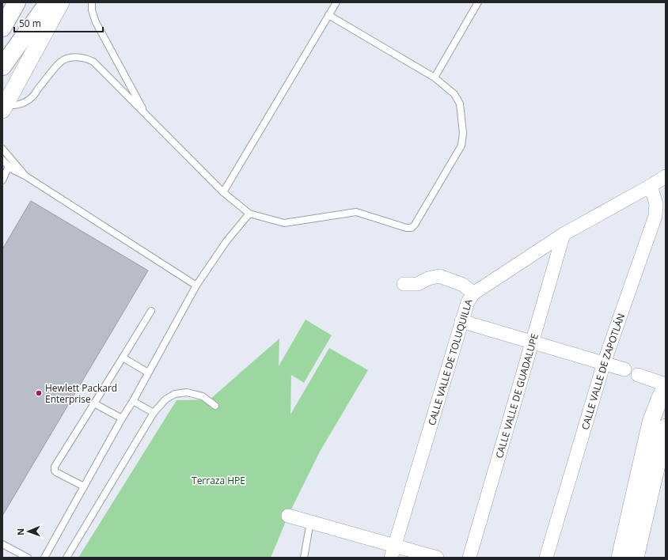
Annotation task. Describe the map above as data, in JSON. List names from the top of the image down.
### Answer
{
  "streets": {
    "street": ["CALLE VALLE DE TOLUQUILLA", "CALLE VALLE DE ZAPOTLÁN", "CALLE VALLE DE GUADALUPE"]
  },
  "crossings": [
    ["CALLE VALLE DE TOLUQUILLA", "CALLE VALLE DE ZAPOTLÁN"],
    ["CALLE VALLE DE TOLUQUILLA", "CALLE VALLE DE GUADALUPE"]
  ],
  "parks": ["Terraza HPE"],
  "places": ["Hewlett Packard Enterprise"],
  "scale_bar": "50 m",
  "north": "left"
}
